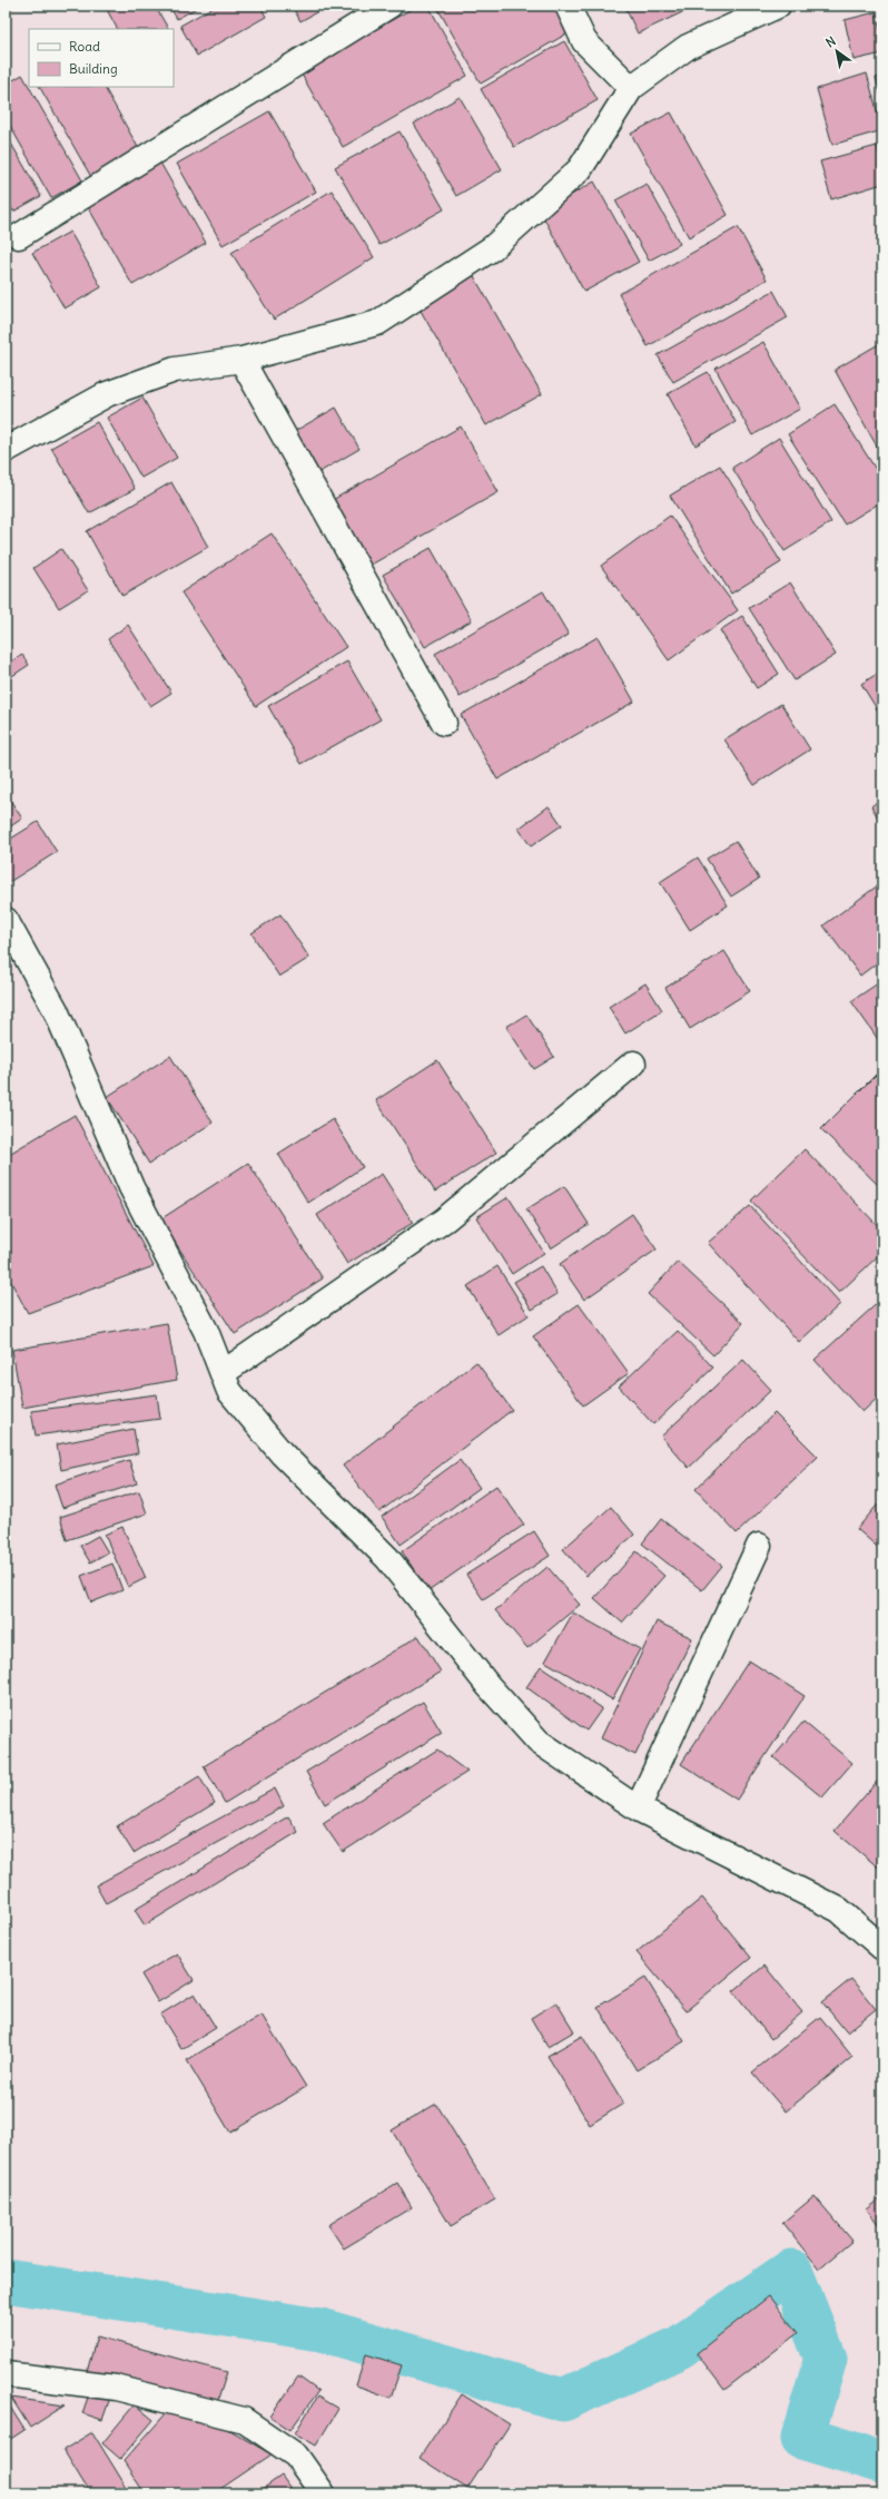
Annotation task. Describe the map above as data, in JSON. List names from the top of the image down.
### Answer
{
  "legend": ["Road", "Building"],
  "north": "top left"
}
